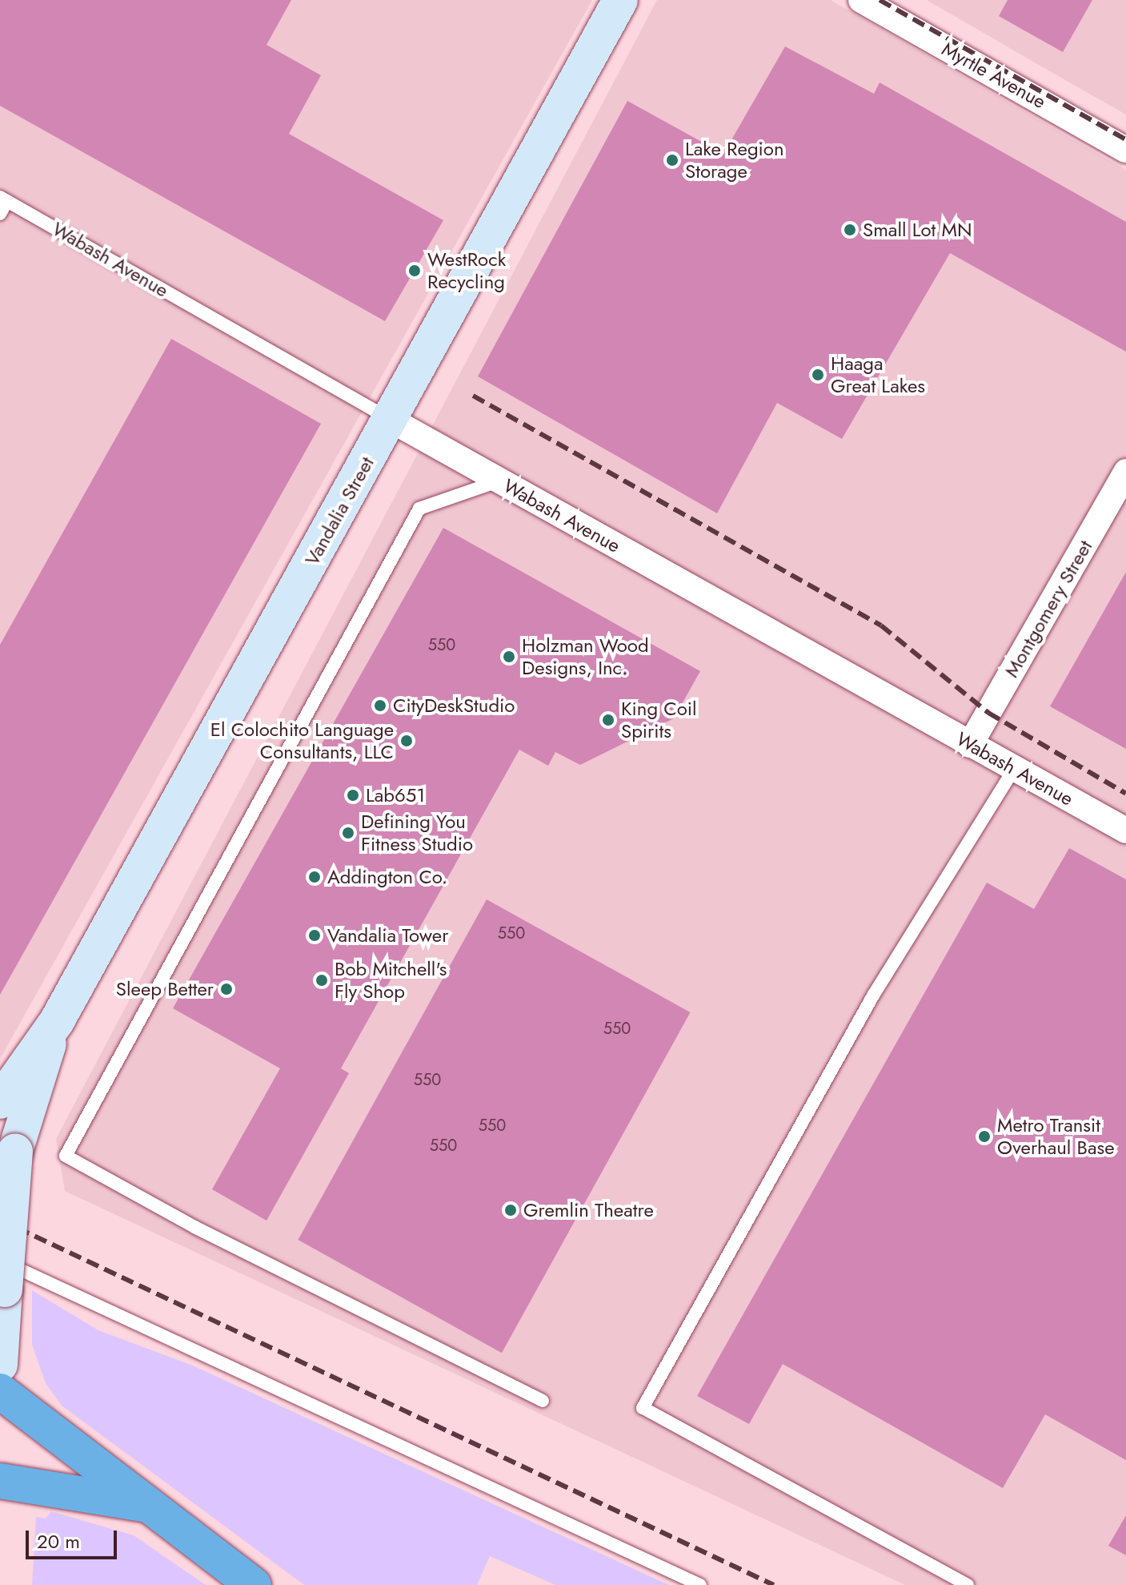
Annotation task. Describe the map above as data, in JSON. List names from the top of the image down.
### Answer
{
  "streets": {
    "main road": ["Vandalia Street"],
    "street": ["Myrtle Avenue", "Wabash Avenue", "Montgomery Street"]
  },
  "crossings": [
    ["Wabash Avenue", "Vandalia Street"],
    ["Wabash Avenue", "Montgomery Street"]
  ],
  "places": [
    "Lake Region Storage",
    "Small Lot MN",
    "WestRock Recycling",
    "Haaga Great Lakes",
    "Holzman Wood Designs, Inc.",
    "CityDeskStudio",
    "King Coil Spirits",
    "El Colochito Language Consultants, LLC",
    "Lab651",
    "Defining You Fitness Studio",
    "Addington Co.",
    "Vandalia Tower",
    "Bob Mitchell's Fly Shop",
    "Sleep Better",
    "Metro Transit Overhaul Base",
    "Gremlin Theatre"
  ],
  "house_numbers": [
    "550",
    "550",
    "550",
    "550",
    "550",
    "550"
  ],
  "scale_bar": "20 m"
}
